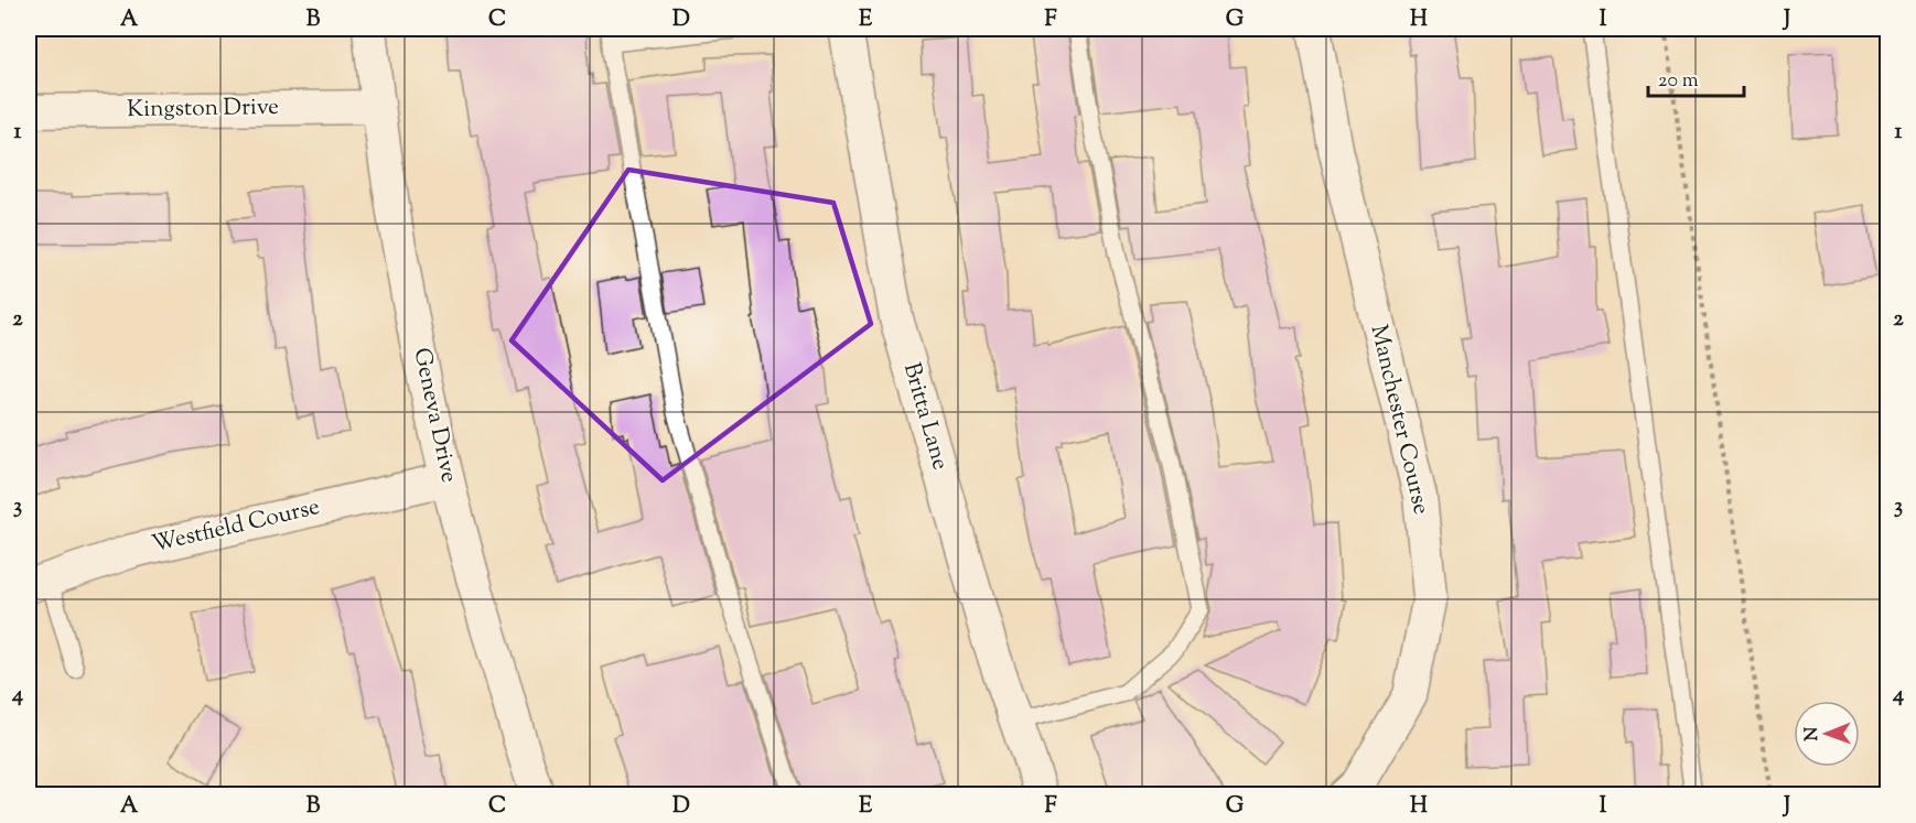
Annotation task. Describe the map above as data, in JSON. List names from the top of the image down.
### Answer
{
  "streets": {
    "street": [
      "Kingston Drive",
      "Geneva Drive",
      "Britta Lane",
      "Manchester Course",
      "Westfield Course"
    ]
  },
  "crossings": [
    ["Kingston Drive", "Geneva Drive"],
    ["Geneva Drive", "Westfield Course"]
  ],
  "scale_bar": "20 m",
  "north": "left",
  "grid": {
    "columns": [
      "A",
      "B",
      "C",
      "D",
      "E",
      "F",
      "G",
      "H",
      "I",
      "J"
    ],
    "rows": [
      "1",
      "2",
      "3",
      "4"
    ]
  }
}
